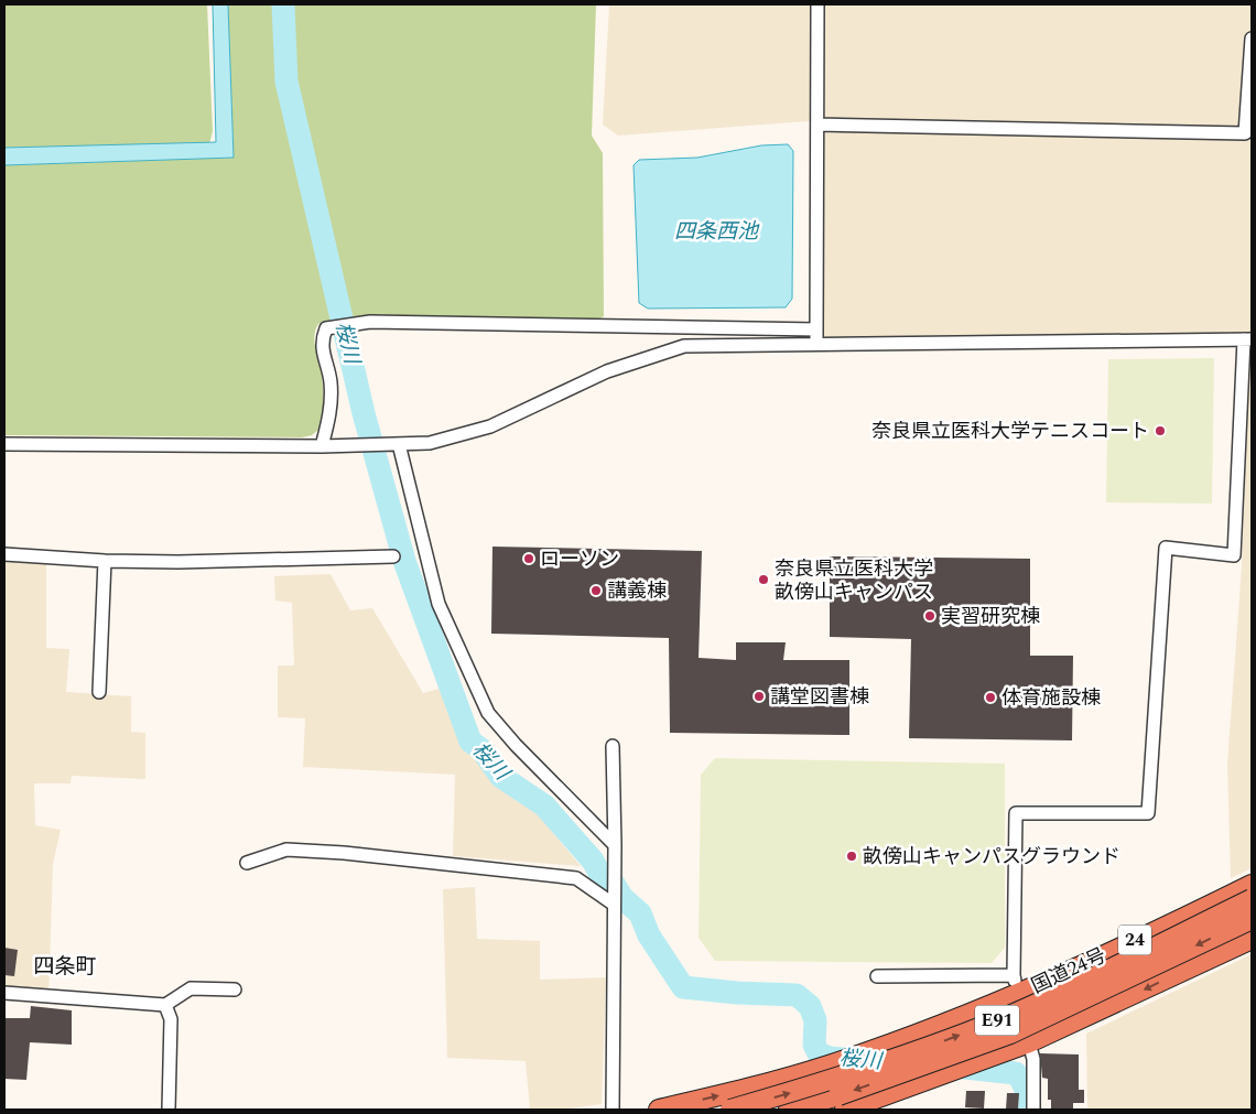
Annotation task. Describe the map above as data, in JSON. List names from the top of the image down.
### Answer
{
  "streets": {
    "highway": ["24", "国道24号", "E91"]
  },
  "crossings": [
    ["24", "E91"]
  ],
  "districts": ["四条町"],
  "water": ["四条西池", "桜川"],
  "places": [
    "奈良県立医科大学テニスコート",
    "ローソン",
    "奈良県立医科大学 畝傍山キャンパス",
    "講義棟",
    "実習研究棟",
    "講堂図書棟",
    "体育施設棟",
    "畝傍山キャンパスグラウンド"
  ]
}
